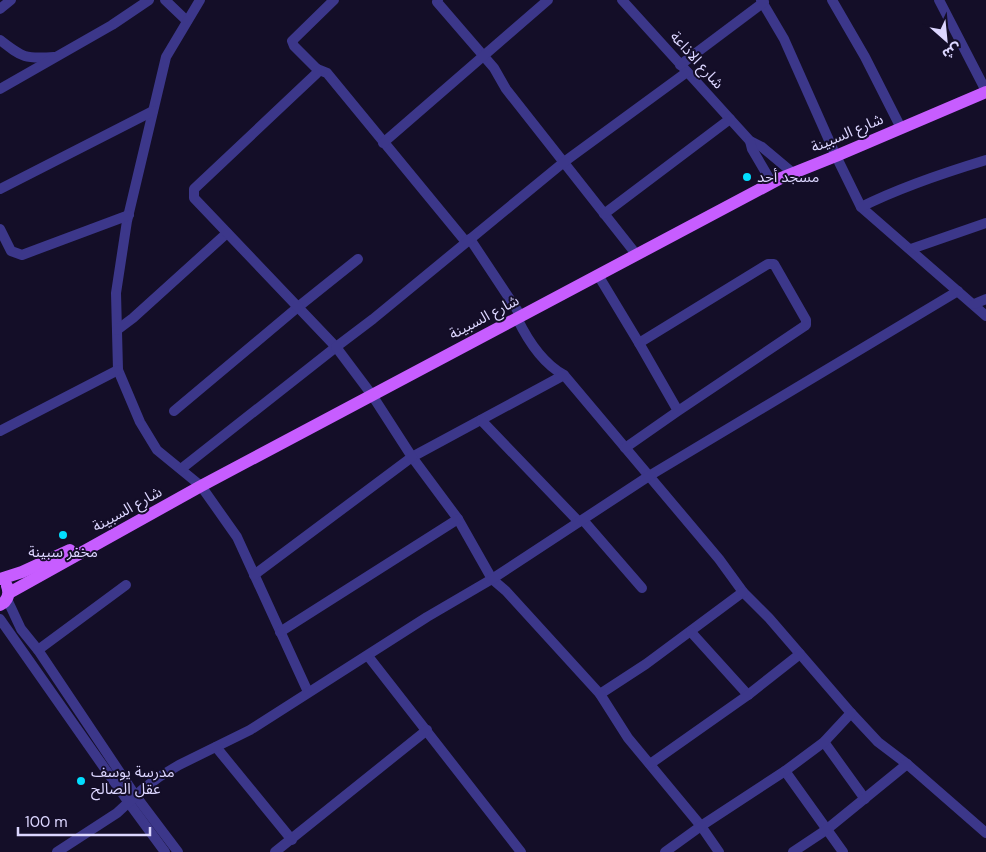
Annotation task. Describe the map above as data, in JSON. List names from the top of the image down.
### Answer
{
  "streets": {
    "main road": ["شارع السبينة"],
    "street": ["شارع الاذاعة"]
  },
  "crossings": [
    ["شارع الاذاعة", "شارع السبينة"]
  ],
  "places": ["مسجد أحد", "مخفر سبينة", "مدرسة يوسف عقل الصالح"],
  "scale_bar": "100 m",
  "north": "bottom right"
}
